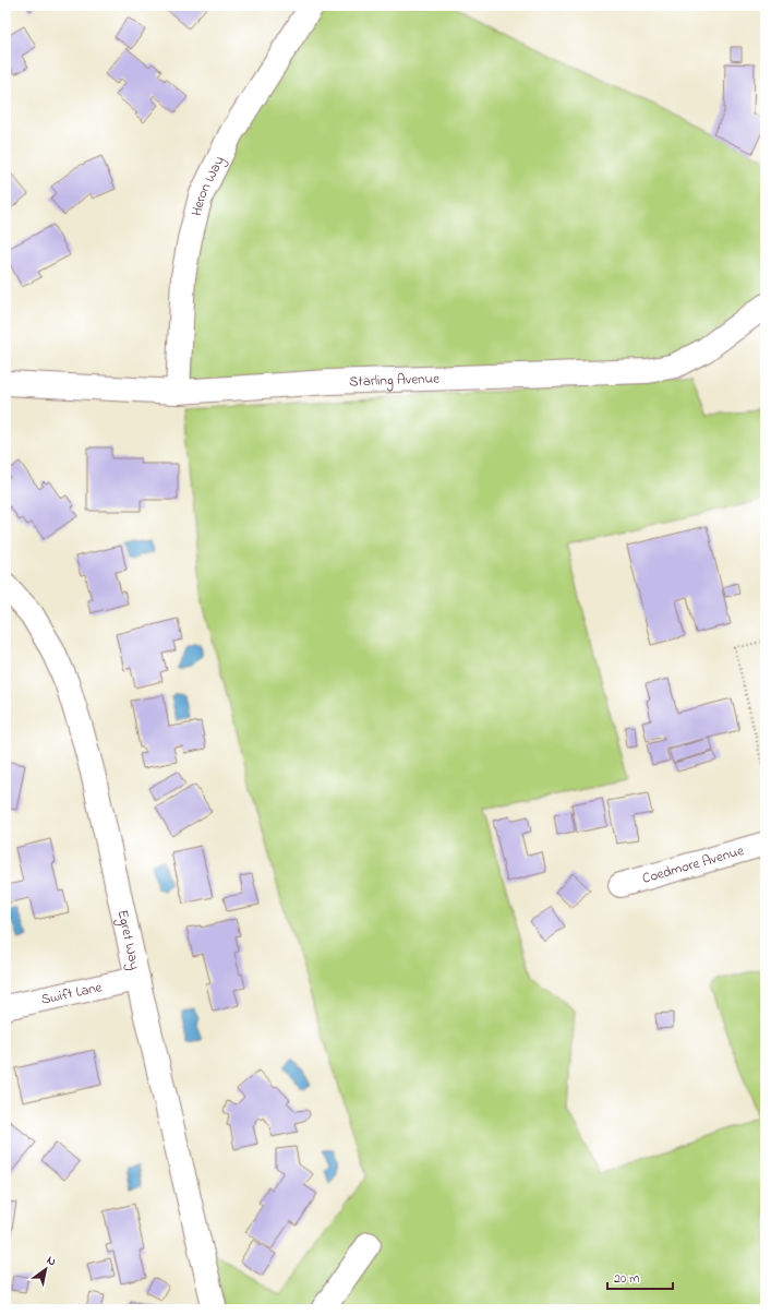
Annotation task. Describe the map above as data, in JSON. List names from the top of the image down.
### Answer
{
  "streets": {
    "street": [
      "Heron Way",
      "Starling Avenue",
      "Coedmore Avenue",
      "Egret Way",
      "Swift Lane"
    ]
  },
  "crossings": [
    ["Heron Way", "Starling Avenue"],
    ["Egret Way", "Swift Lane"]
  ],
  "scale_bar": "20 m",
  "north": "top right"
}
